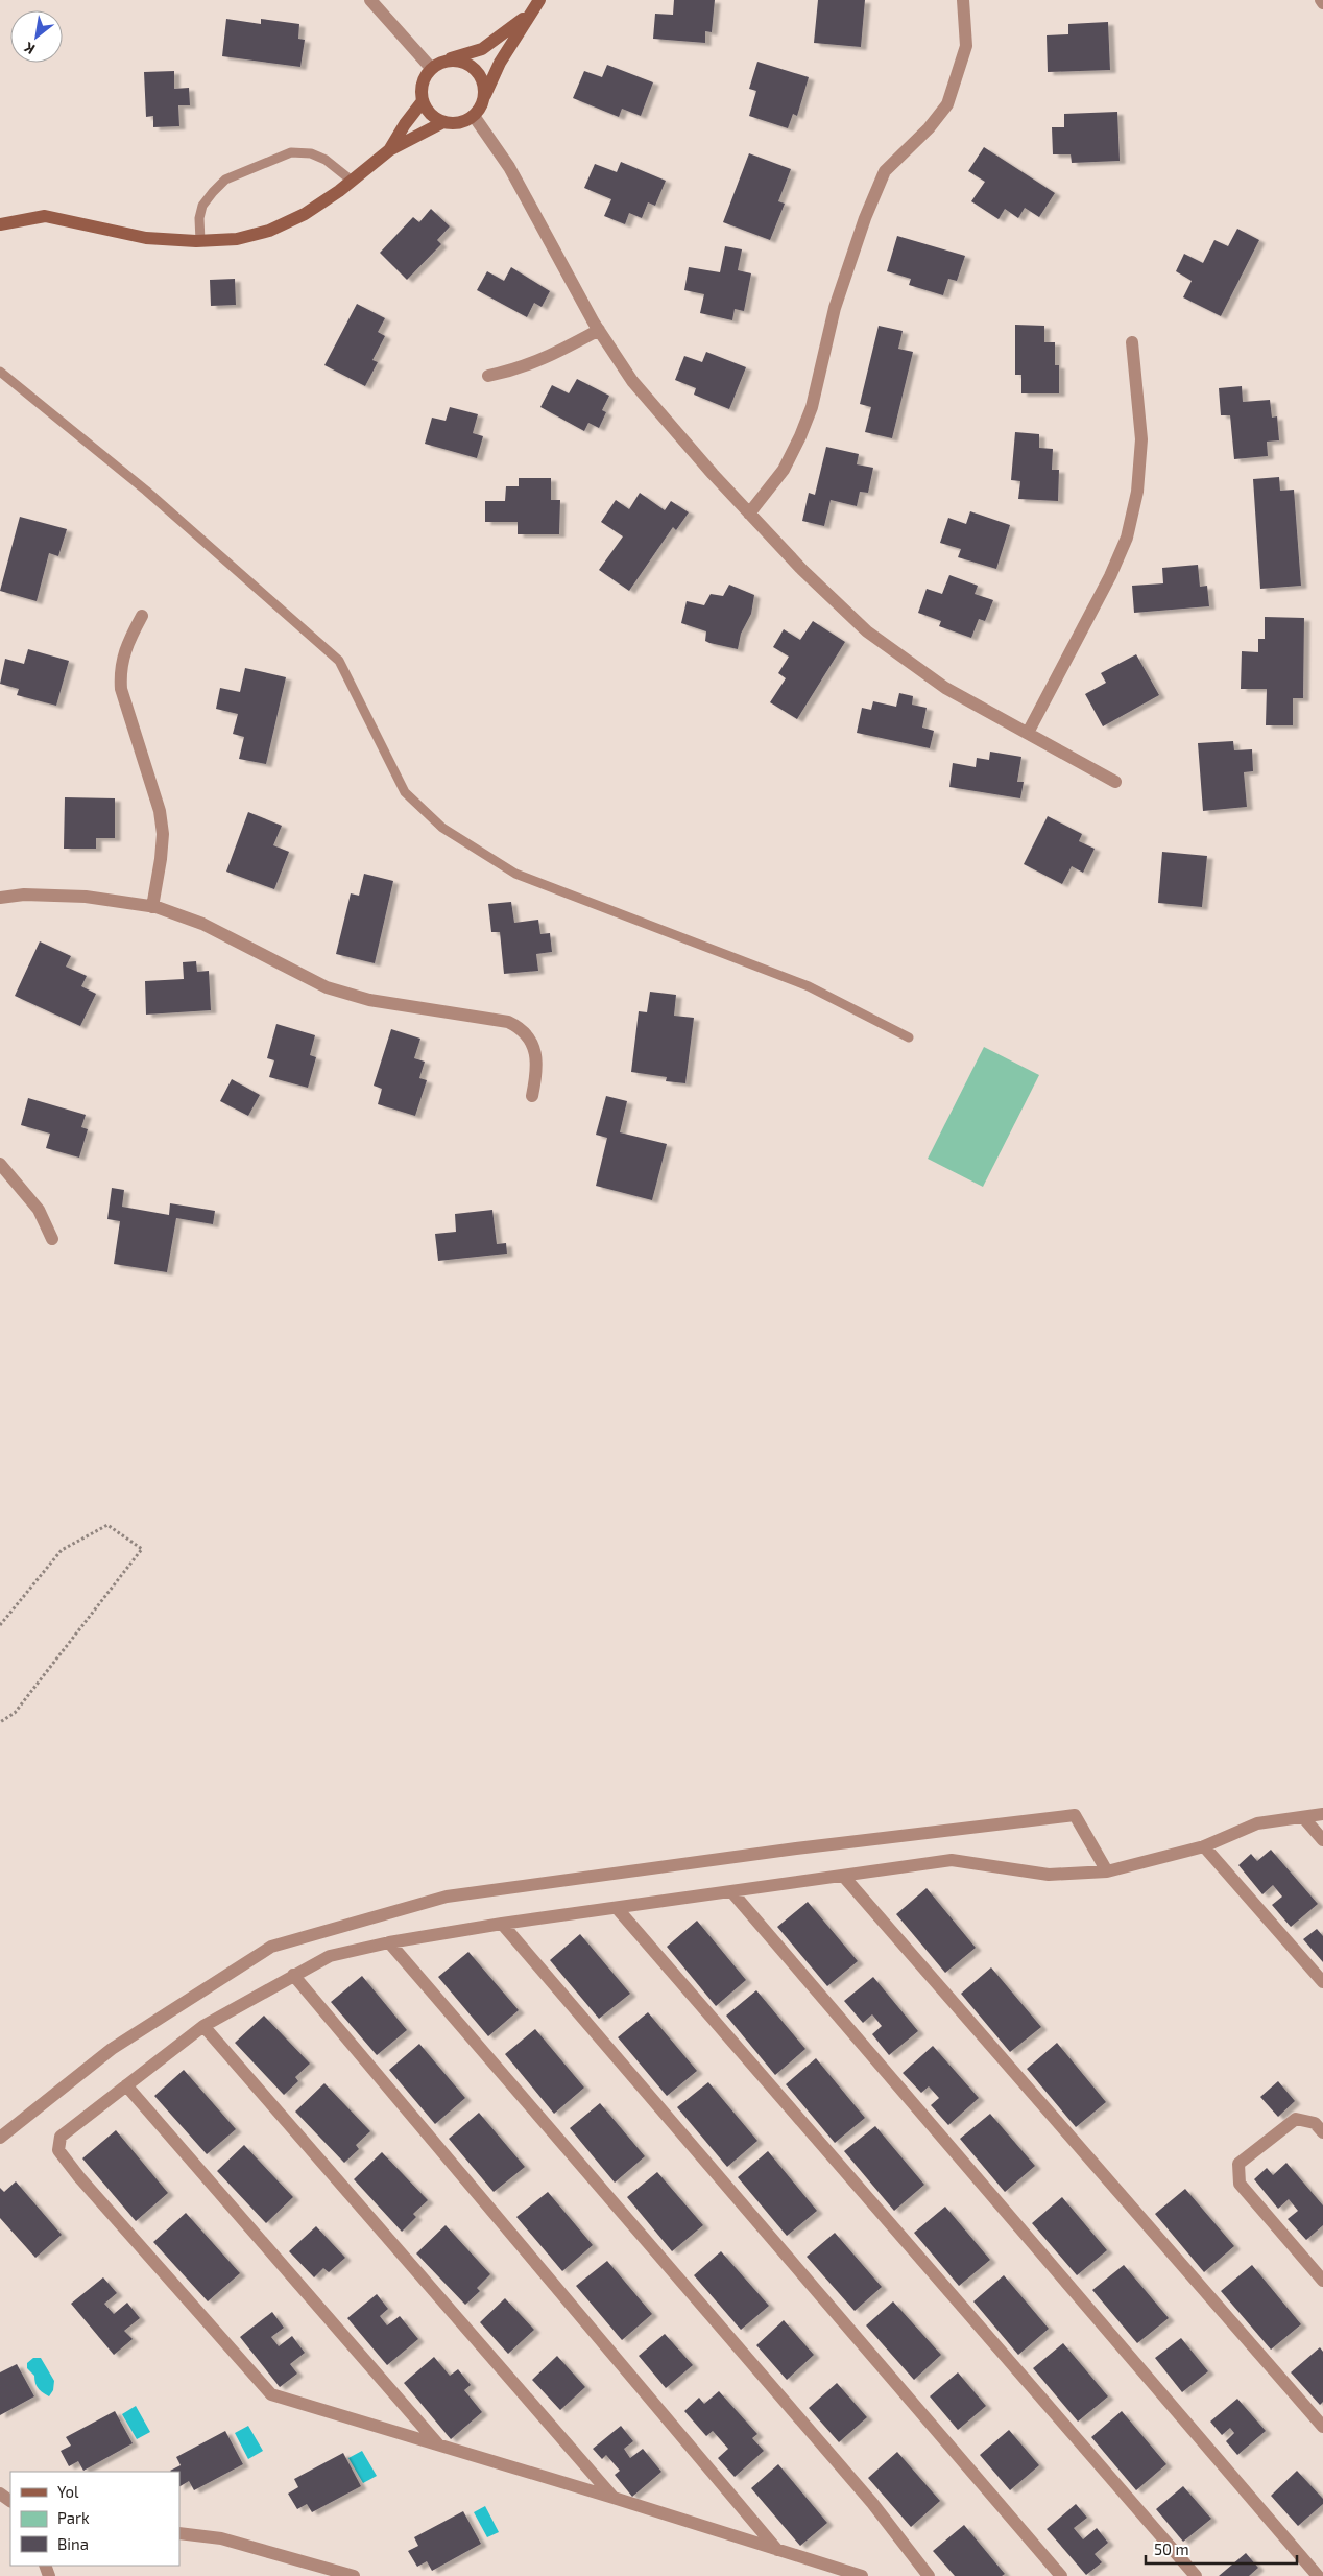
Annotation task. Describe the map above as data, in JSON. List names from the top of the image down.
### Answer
{
  "legend": ["Yol", "Park", "Bina"],
  "scale_bar": "50 m",
  "north": "bottom left"
}
